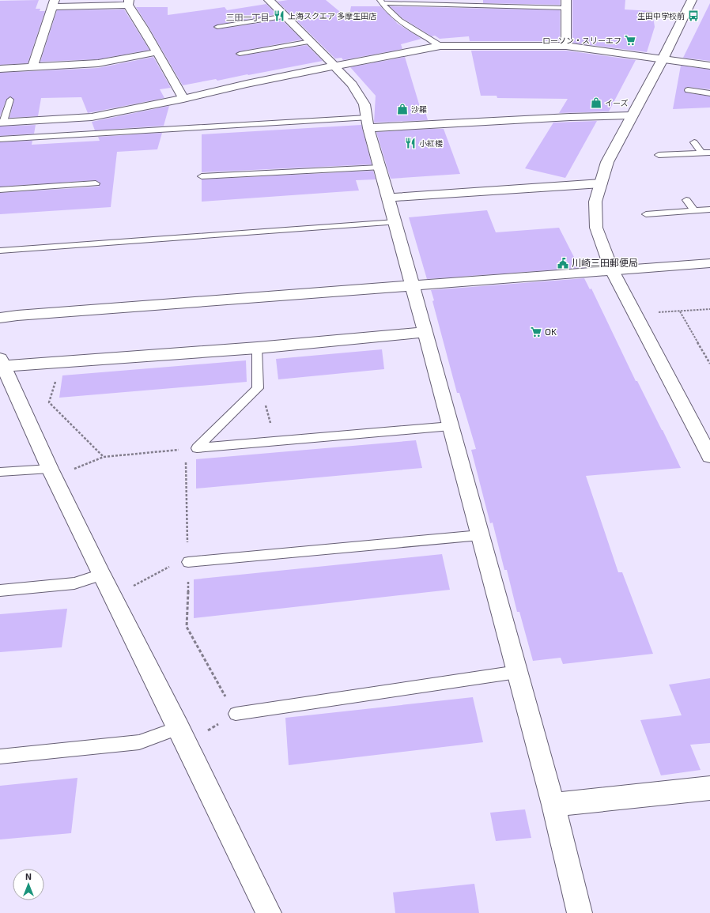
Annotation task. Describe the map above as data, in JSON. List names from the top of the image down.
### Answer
{
  "districts": ["三田一丁目"],
  "places": {
    "restaurant": ["上海スクエア 多摩生田店", "小紅楼"],
    "bus stop": ["生田中学校前"],
    "supermarket": ["ローソン・スリーエフ", "OK"],
    "shop": ["イーズ", "沙羅"],
    "public building": ["川崎三田郵便局"]
  },
  "north": "top"
}
